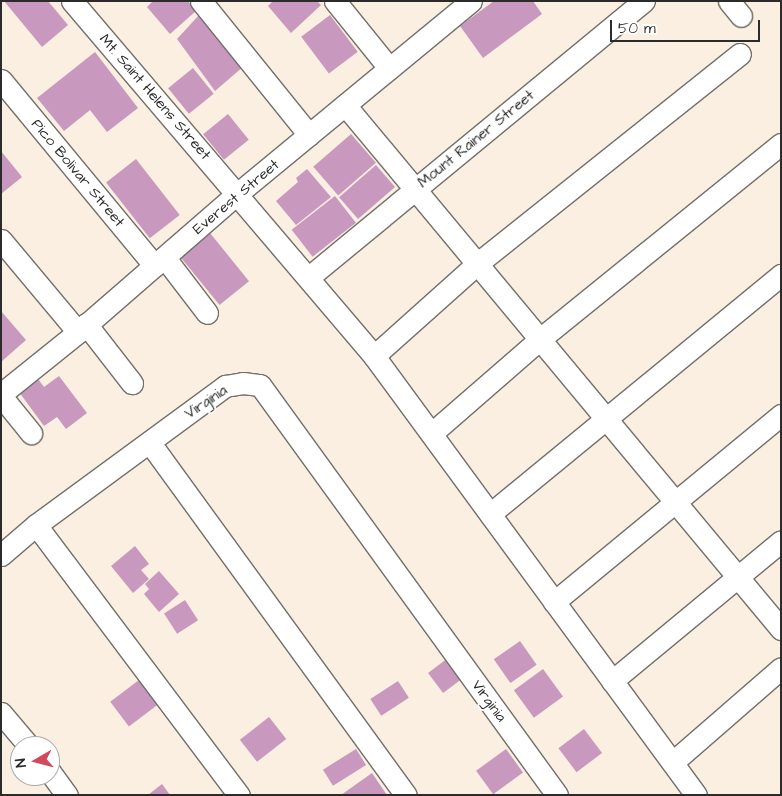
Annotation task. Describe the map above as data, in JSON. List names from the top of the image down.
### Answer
{
  "streets": {
    "street": [
      "Mt. Saint Helens Street",
      "Mount Rainer Street",
      "Pico Bolivar Street",
      "Everest Street",
      "Virginia"
    ]
  },
  "crossings": [
    ["Mt. Saint Helens Street", "Mount Rainer Street"],
    ["Mt. Saint Helens Street", "Everest Street"],
    ["Pico Bolivar Street", "Everest Street"]
  ],
  "scale_bar": "50 m",
  "north": "left"
}
